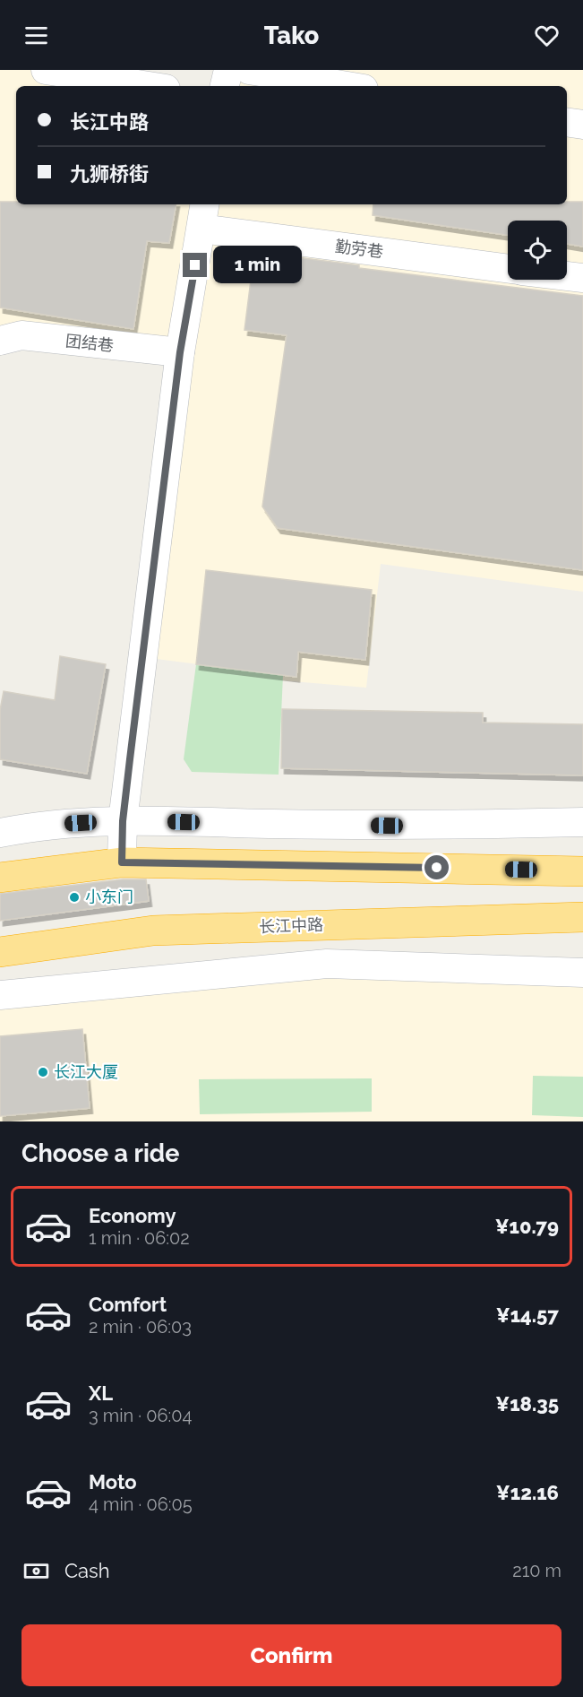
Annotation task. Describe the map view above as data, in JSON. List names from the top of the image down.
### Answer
{
  "streets": {
    "highway": ["长江中路"],
    "street": ["勤劳巷", "团结巷"]
  },
  "places": ["小东门", "长江大厦"],
  "page": {
    "header": "Tako",
    "banner": ["长江中路", "九狮桥街"],
    "bubble": "1 min",
    "heading": "Choose a ride",
    "list": [
      {
        "name": "Economy",
        "note": "1 min · 06:02",
        "value": "¥10.79"
      },
      {
        "name": "Comfort",
        "note": "2 min · 06:03",
        "value": "¥14.57"
      },
      {
        "name": "XL",
        "note": "3 min · 06:04",
        "value": "¥18.35"
      },
      {
        "name": "Moto",
        "note": "4 min · 06:05",
        "value": "¥12.16"
      }
    ],
    "pay": ["Cash", "210 m"],
    "buttons": "Confirm"
  }
}
